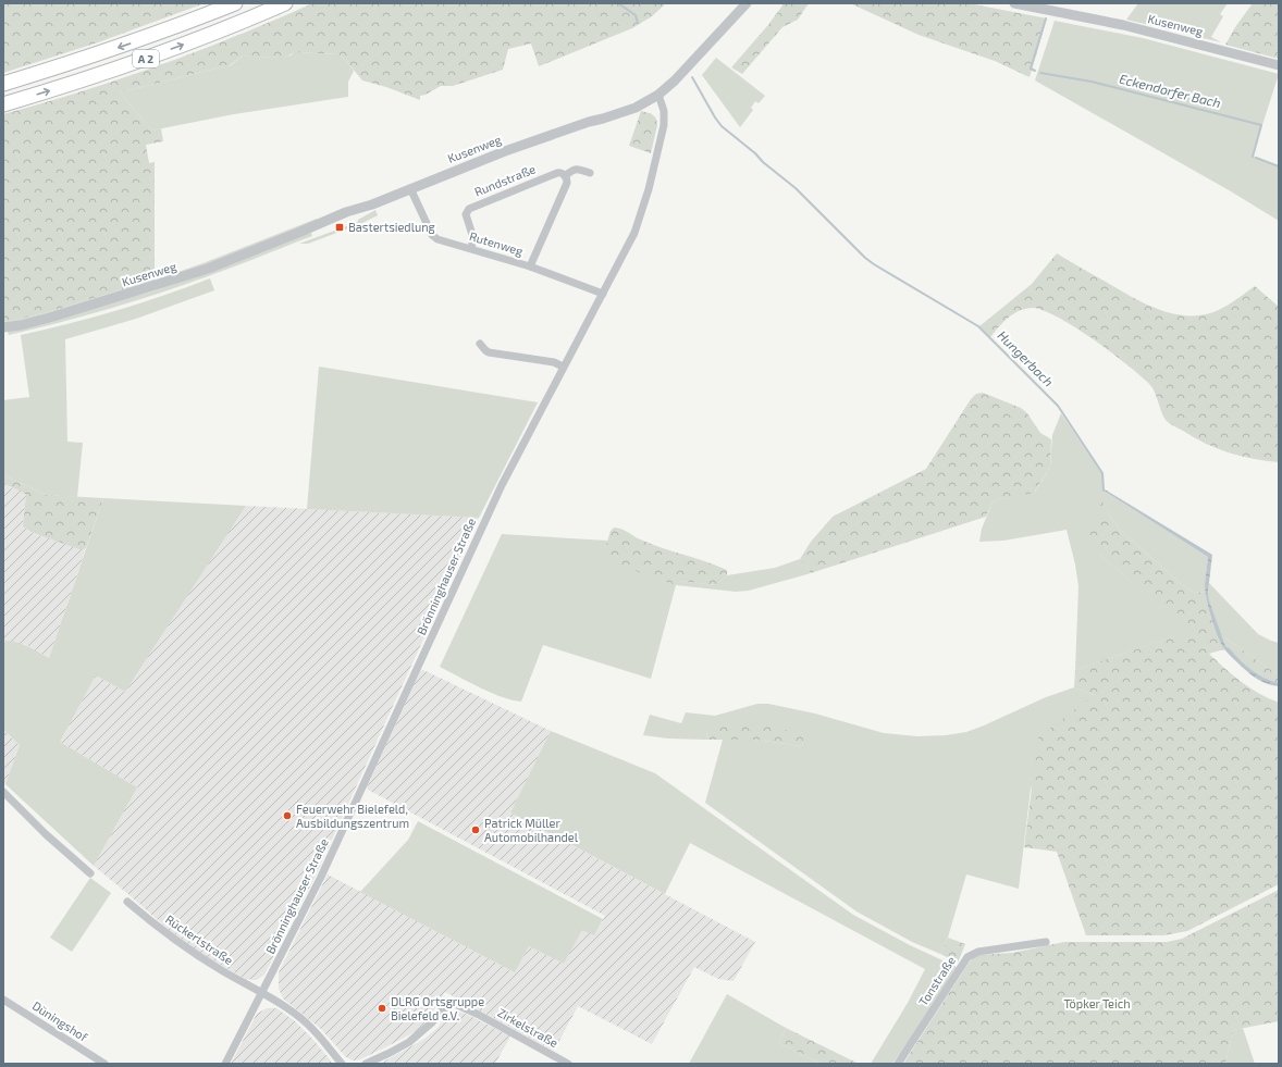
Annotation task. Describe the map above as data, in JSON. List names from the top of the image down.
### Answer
{
  "streets": {
    "highway": ["A 2"],
    "street": [
      "Kusenweg",
      "Rundstraße",
      "Rutenweg",
      "Brönninghauser Straße",
      "Rückertstraße",
      "Tonstraße",
      "Düningshof",
      "Zirkelstraße"
    ]
  },
  "crossings": [
    ["Kusenweg", "Rutenweg"],
    ["Kusenweg", "Brönninghauser Straße"],
    ["Rundstraße", "Rutenweg"],
    ["Rutenweg", "Brönninghauser Straße"],
    ["Brönninghauser Straße", "Rückertstraße"]
  ],
  "water": ["Eckendorfer Bach", "Hungerbach"],
  "parks": ["Töpker Teich"],
  "places": {
    "transit": ["Bastertsiedlung"],
    "other": ["Feuerwehr Bielefeld, Ausbildungszentrum", "Patrick Müller Automobilhandel", "DLRG Ortsgruppe Bielefeld e.V."]
  }
}
